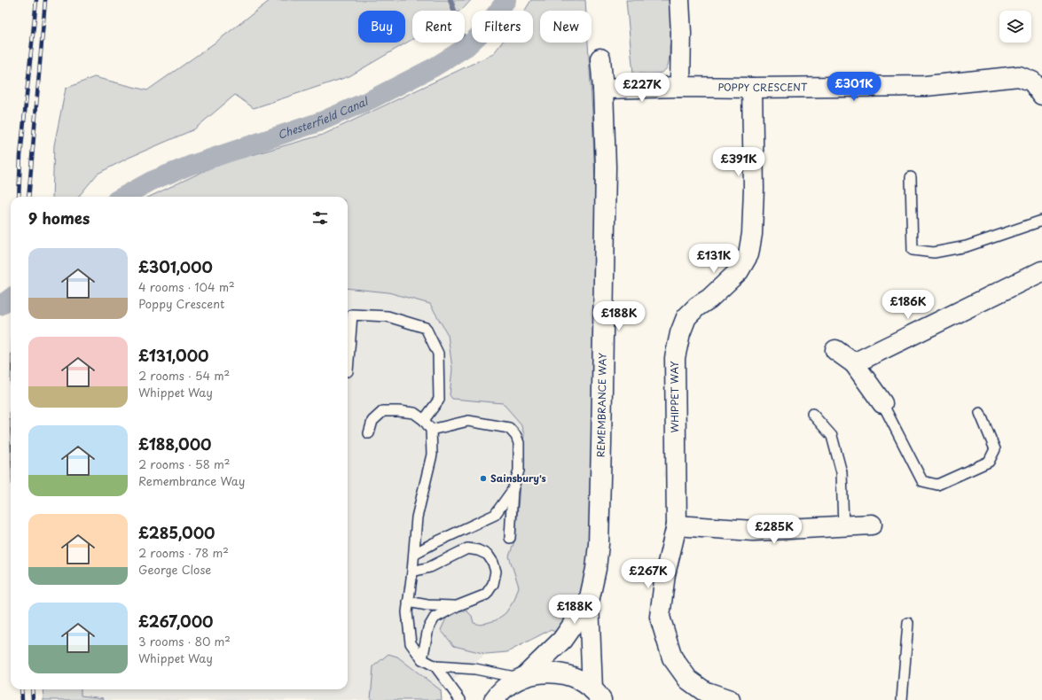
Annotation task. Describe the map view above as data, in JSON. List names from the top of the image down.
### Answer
{
  "streets": {
    "main road": ["POPPY CRESCENT", "WHIPPET WAY", "REMEMBRANCE WAY"]
  },
  "crossings": [
    ["POPPY CRESCENT", "WHIPPET WAY"],
    ["POPPY CRESCENT", "REMEMBRANCE WAY"]
  ],
  "water": ["Chesterfield Canal"],
  "places": ["Sainsbury's"],
  "page": {
    "chip": [
      "Buy",
      "Rent",
      "Filters",
      "New"
    ],
    "price": [
      "£301K",
      "£227K",
      "£391K",
      "£131K",
      "£186K",
      "£188K",
      "£285K",
      "£267K",
      "£188K"
    ],
    "heading": "9 homes",
    "list": [
      {
        "name": "£301,000",
        "note": "4 rooms · 104 m² · Poppy Crescent"
      },
      {
        "name": "£131,000",
        "note": "2 rooms · 54 m² · Whippet Way"
      },
      {
        "name": "£188,000",
        "note": "2 rooms · 58 m² · Remembrance Way"
      },
      {
        "name": "£285,000",
        "note": "2 rooms · 78 m² · George Close"
      },
      {
        "name": "£267,000",
        "note": "3 rooms · 80 m² · Whippet Way"
      }
    ]
  }
}
